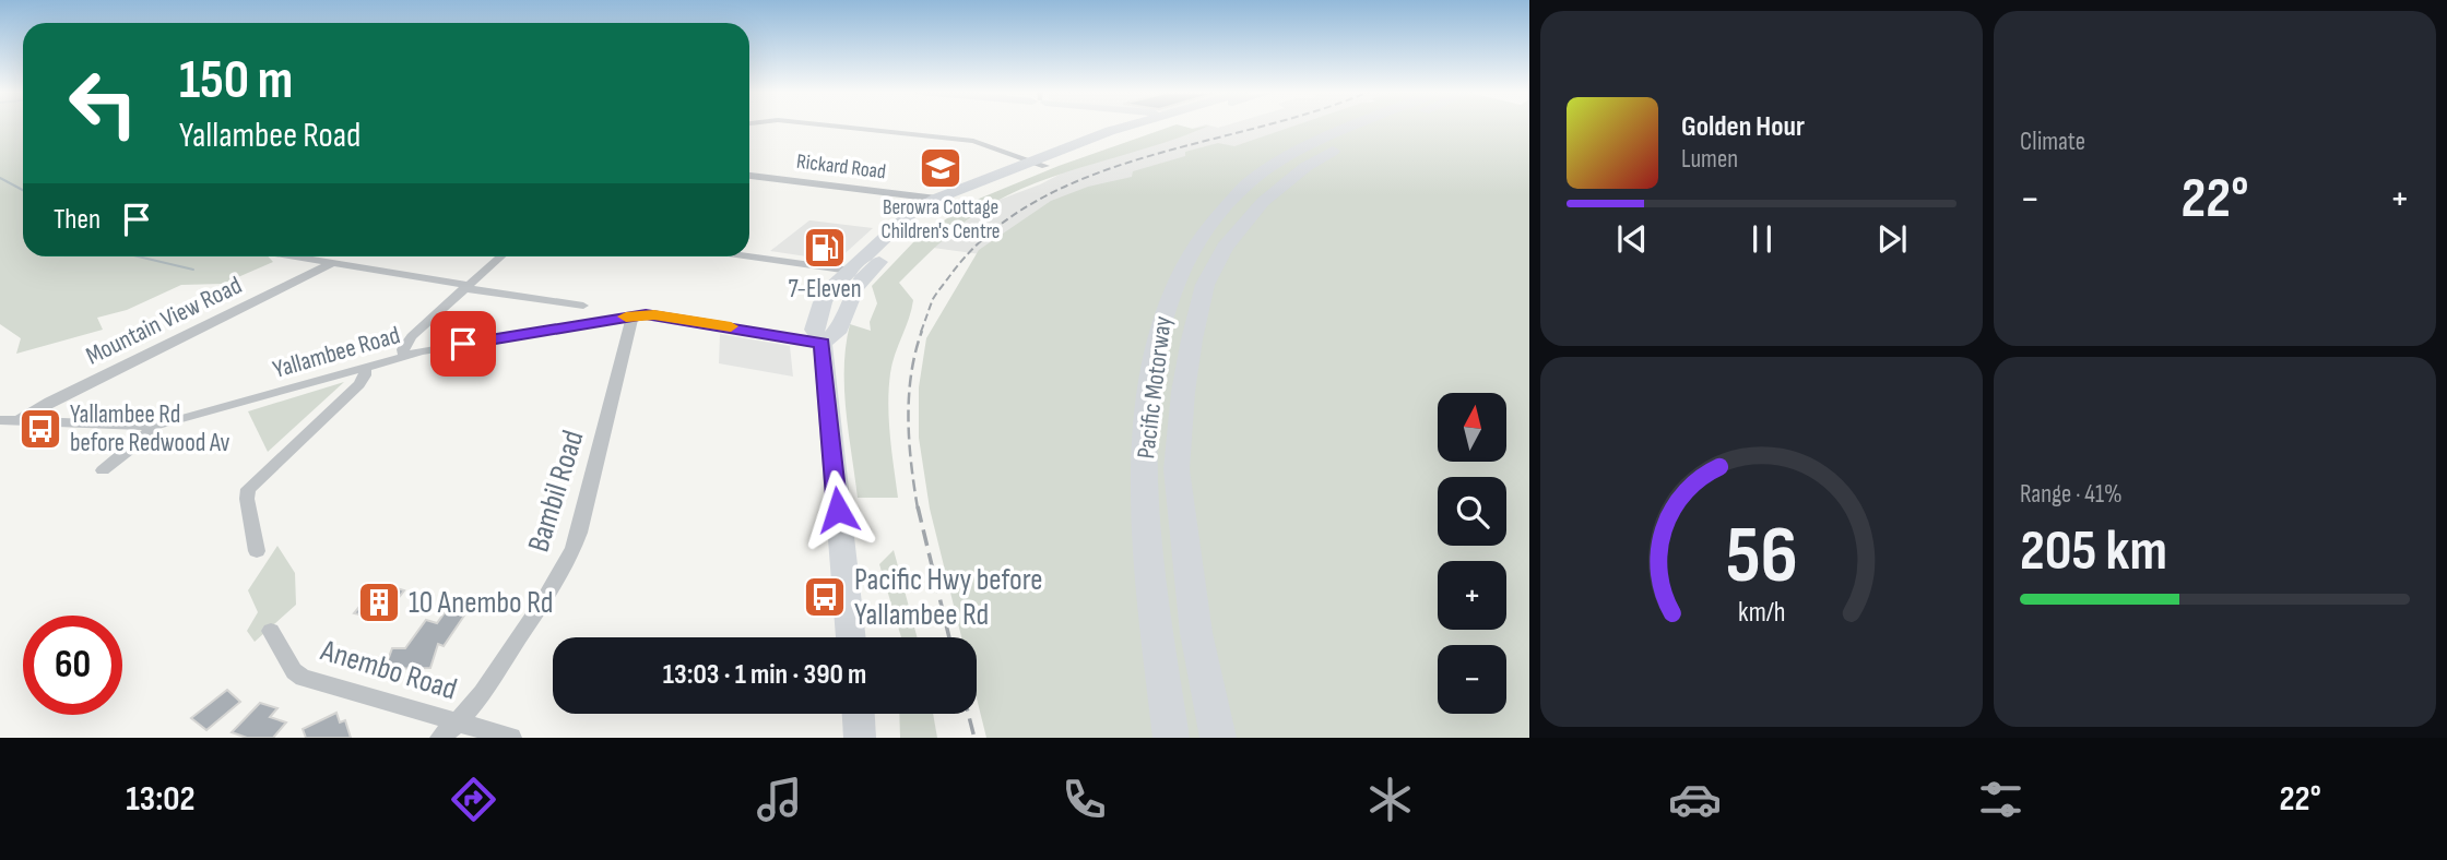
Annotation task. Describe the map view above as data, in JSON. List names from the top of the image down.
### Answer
{
  "streets": {
    "highway": ["Pacific Motorway"],
    "street": [
      "Rickard Road",
      "Mountain View Road",
      "Yallambee Road",
      "Bambil Road",
      "Anembo Road"
    ]
  },
  "crossings": [
    ["Mountain View Road", "Yallambee Road"],
    ["Yallambee Road", "Bambil Road"],
    ["Bambil Road", "Anembo Road"]
  ],
  "places": {
    "school or university": ["Berowra Cottage Children's Centre"],
    "fuel station": ["7-Eleven"],
    "bus stop": ["Yallambee Rd before Redwood Av", "Pacific Hwy before Yallambee Rd"],
    "building": ["10 Anembo Rd"]
  },
  "north": "top",
  "page": {
    "tile": [
      "Climate",
      ["Range · 41%", "205 km"]
    ],
    "turn": ["150 m", "Yallambee Road"],
    "song": ["Golden Hour", "Lumen"],
    "heat": ["−", "22°", "+"],
    "then": "Then",
    "map_buttons": ["+", "−"],
    "limit": "60",
    "trip": "13:03 · 1 min · 390 m",
    "tabs": ["13:02", "22°"],
    "gauge": ["56", "km/h"]
  }
}
